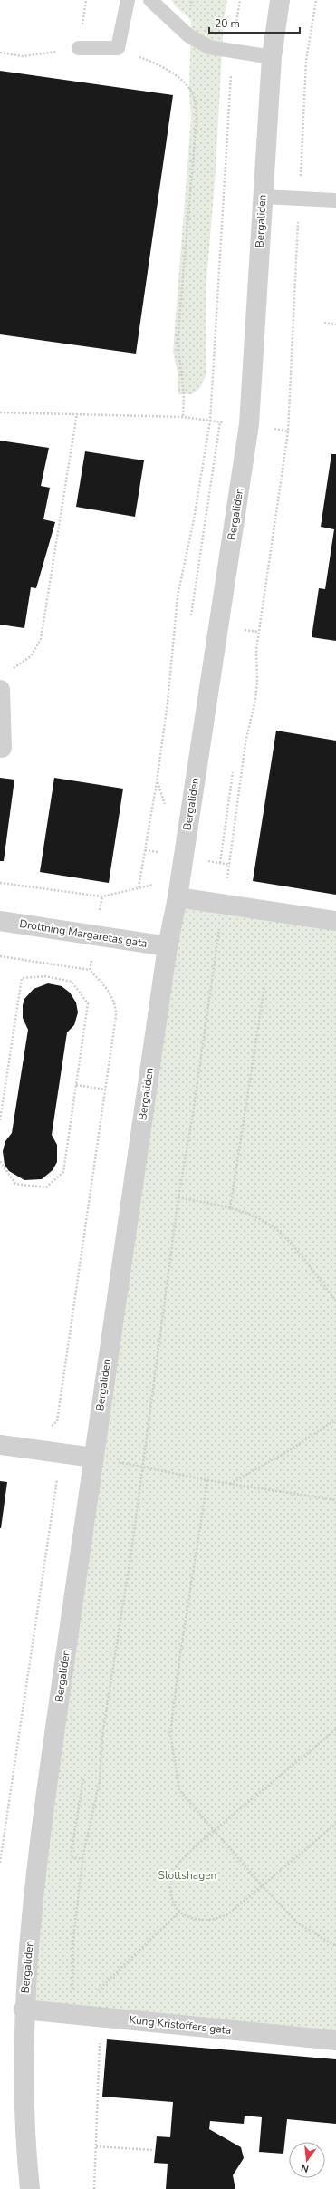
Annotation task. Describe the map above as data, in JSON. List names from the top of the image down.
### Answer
{
  "streets": {
    "street": ["Bergaliden", "Drottning Margaretas gata", "Kung Kristoffers gata"]
  },
  "crossings": [
    ["Bergaliden", "Drottning Margaretas gata"],
    ["Bergaliden", "Kung Kristoffers gata"]
  ],
  "parks": ["Slottshagen"],
  "scale_bar": "20 m",
  "north": "bottom"
}
